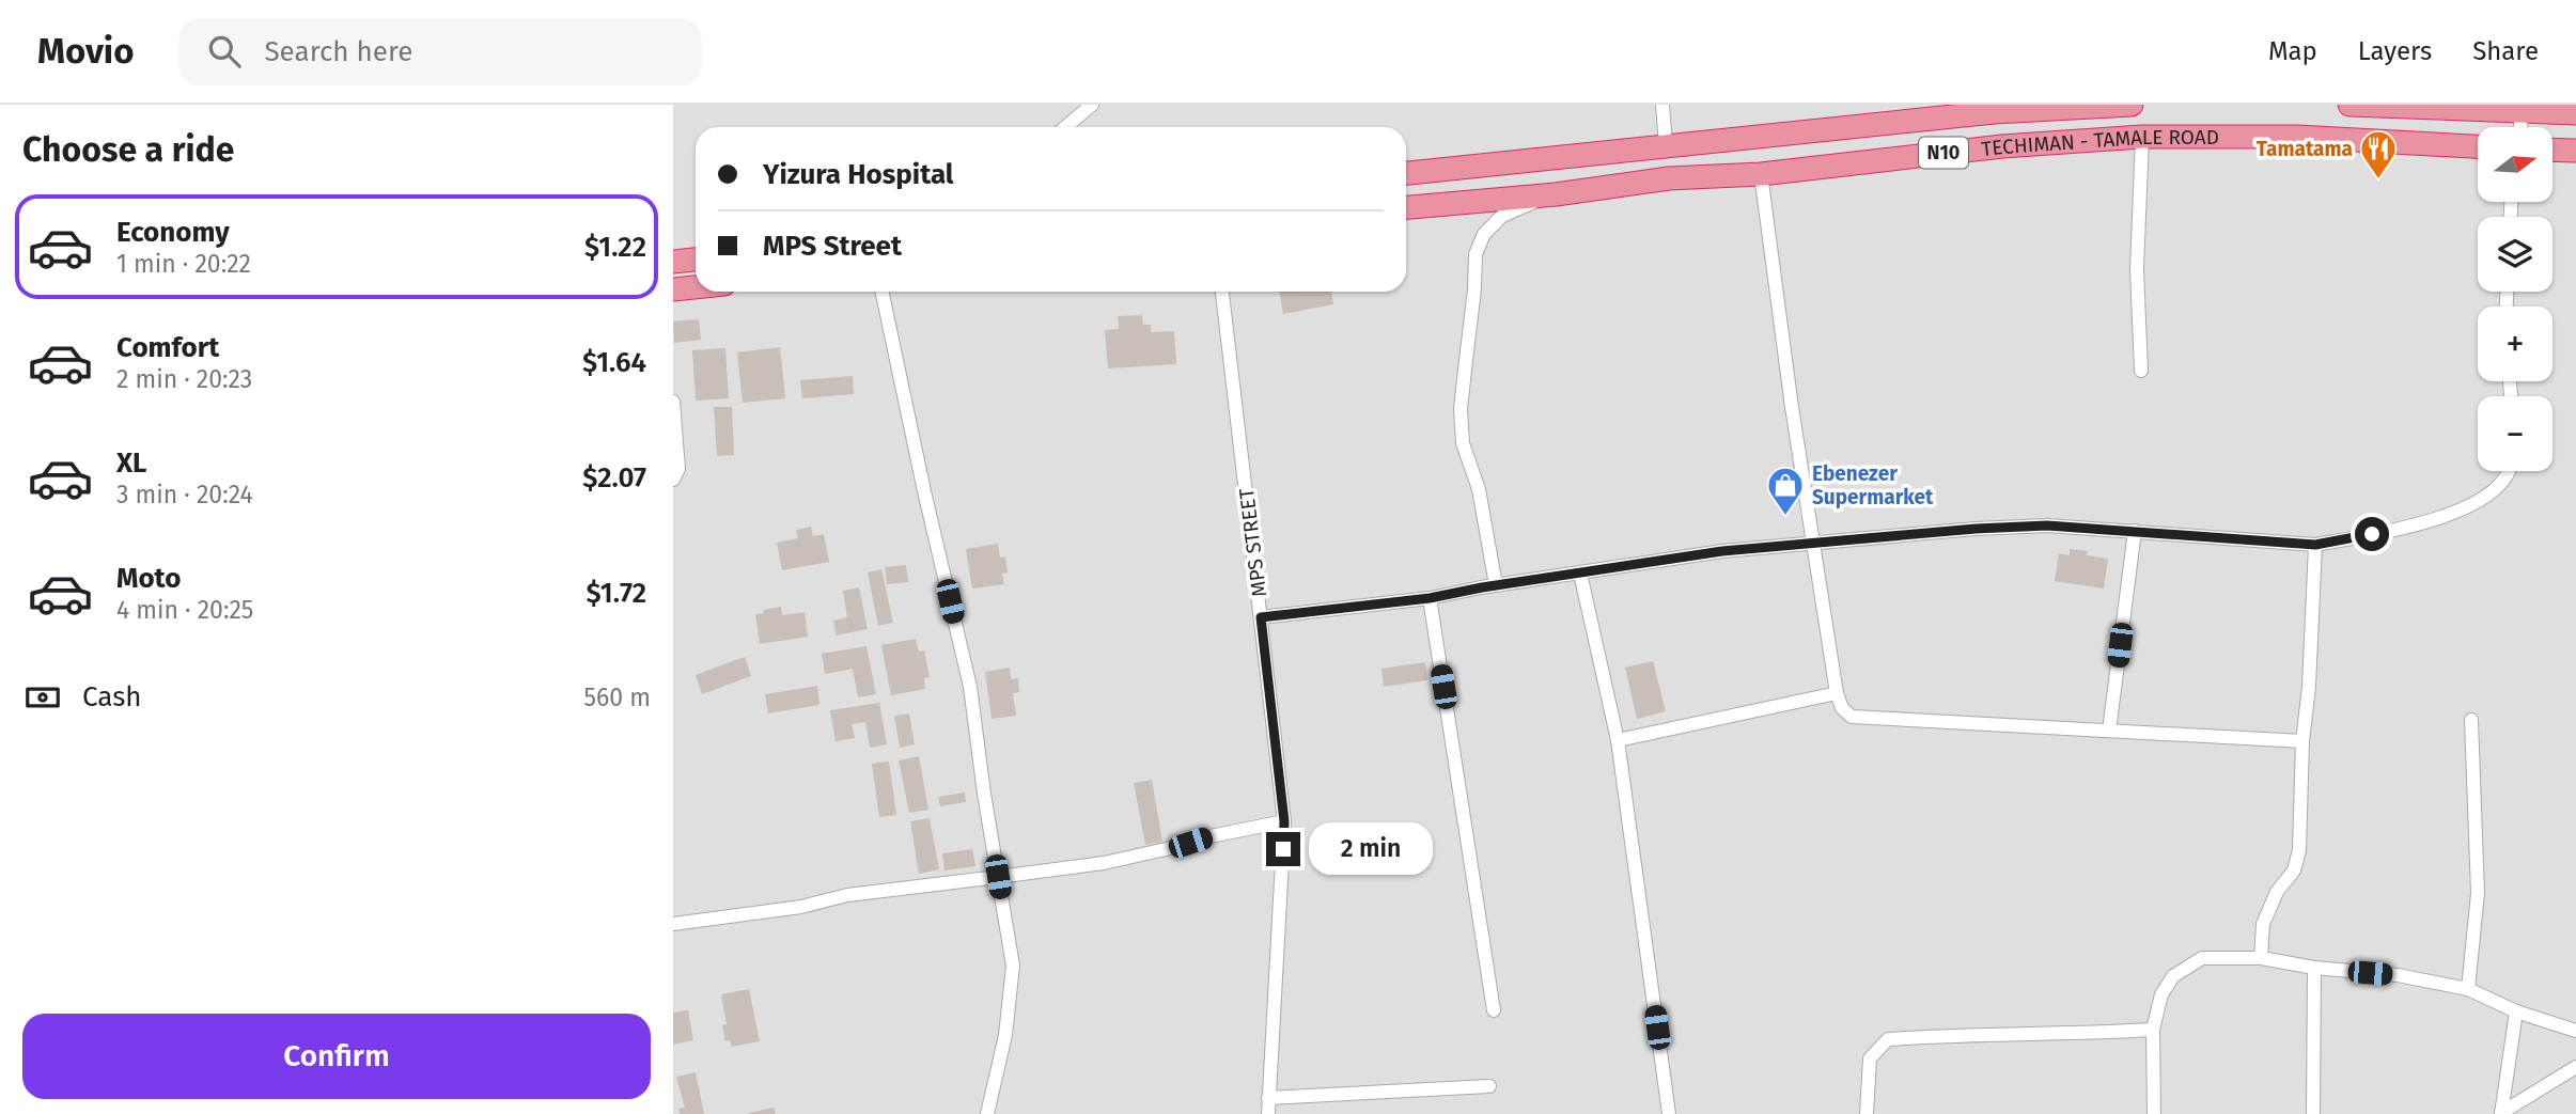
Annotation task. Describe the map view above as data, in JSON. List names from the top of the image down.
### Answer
{
  "streets": {
    "highway": ["TECHIMAN - TAMALE ROAD", "N10"],
    "street": ["MPS STREET"]
  },
  "places": {
    "restaurant": ["Tamatama"],
    "shop": ["Ebenezer Supermarket"]
  },
  "north": "right",
  "page": {
    "header": "Movio",
    "search": "Search here",
    "nav": ["Map", "Layers", "Share"],
    "heading": "Choose a ride",
    "map_buttons": ["+", "−"],
    "banner": ["Yizura Hospital", "MPS Street"],
    "list": [
      {
        "name": "Economy",
        "note": "1 min · 20:22",
        "value": "$1.22"
      },
      {
        "name": "Comfort",
        "note": "2 min · 20:23",
        "value": "$1.64"
      },
      {
        "name": "XL",
        "note": "3 min · 20:24",
        "value": "$2.07"
      },
      {
        "name": "Moto",
        "note": "4 min · 20:25",
        "value": "$1.72"
      }
    ],
    "pay": ["Cash", "560 m"],
    "bubble": "2 min",
    "buttons": "Confirm"
  }
}
